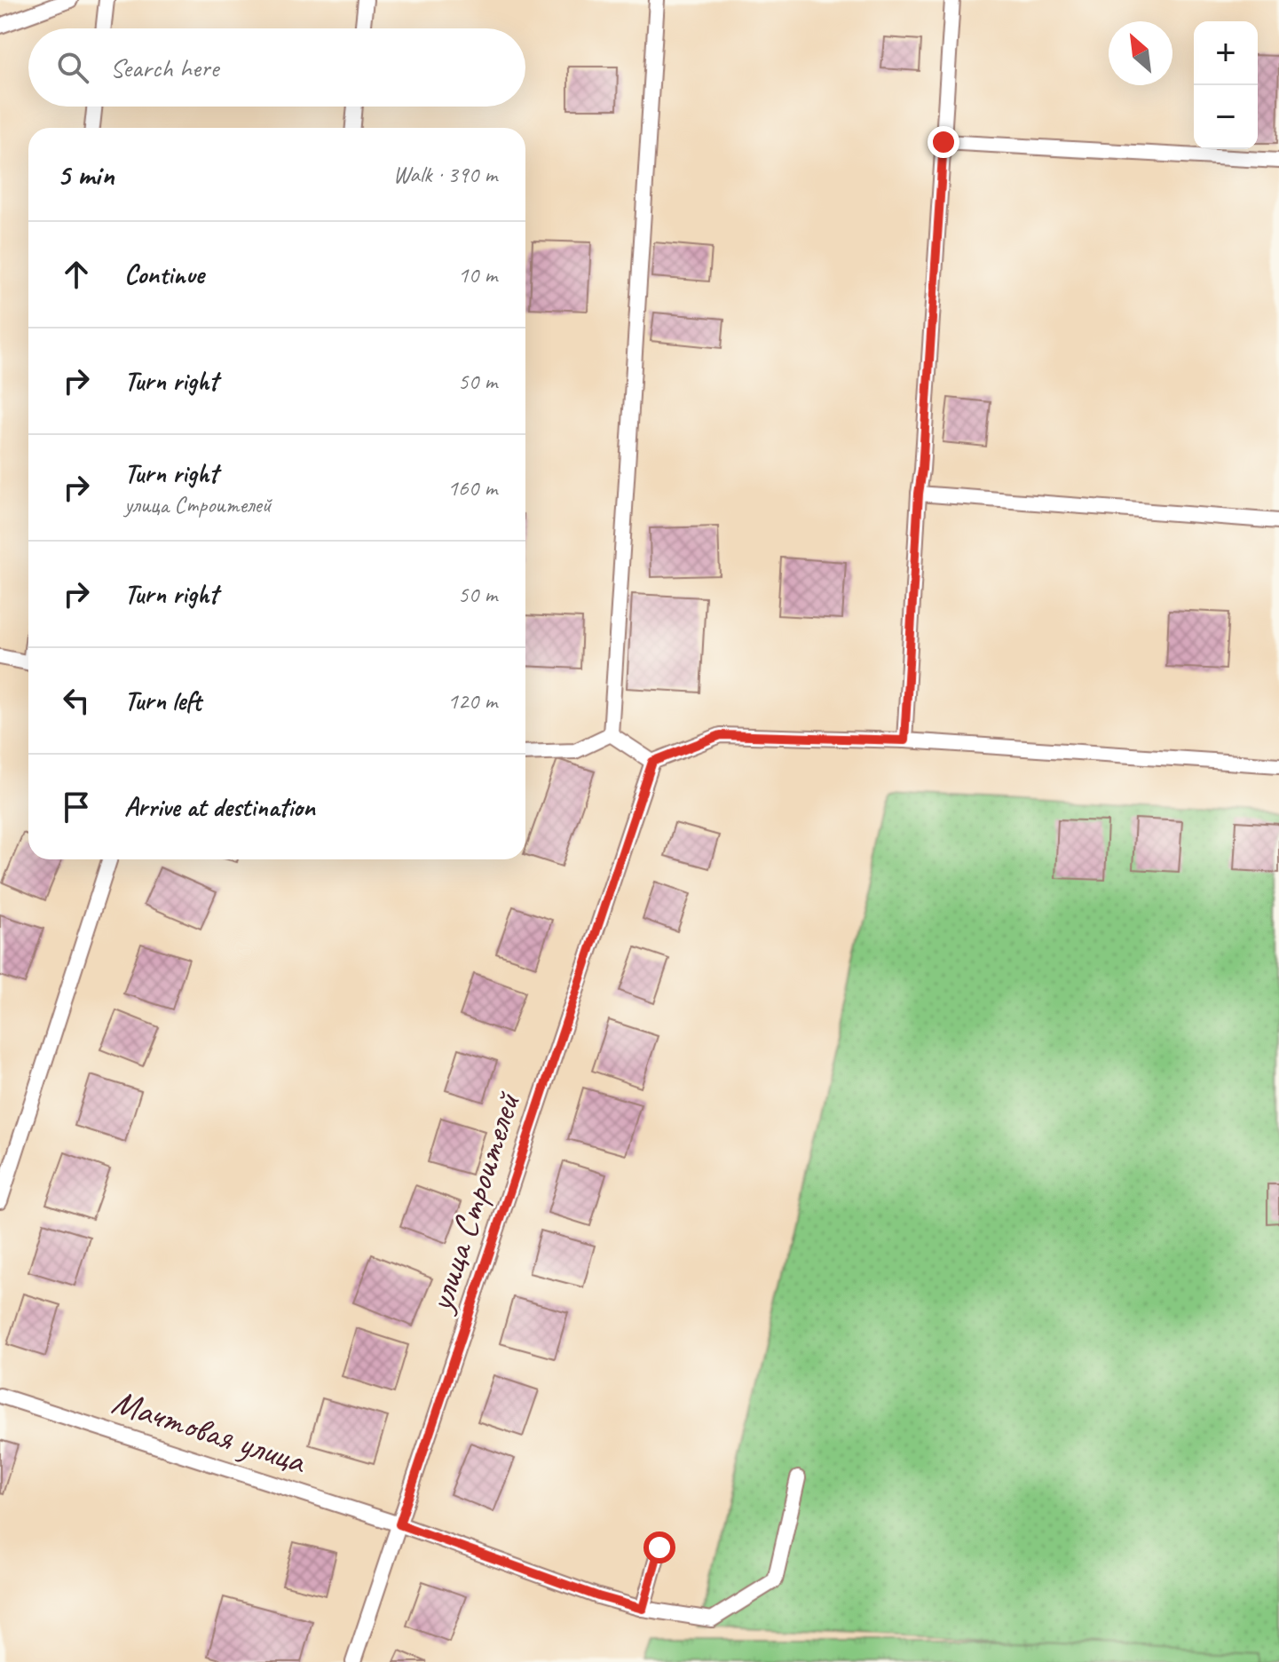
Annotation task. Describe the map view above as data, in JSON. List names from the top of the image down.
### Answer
{
  "streets": {
    "lane": ["улица Строителей", "Мачтовая улица"]
  },
  "crossings": [
    ["улица Строителей", "Мачтовая улица"]
  ],
  "north": "top left",
  "page": {
    "map_buttons": ["+", "−"],
    "search": "Search here",
    "heading": ["5 min", "Walk · 390 m"],
    "list": [
      ["Continue", "10 m"],
      ["Turn right", "50 m"],
      ["Turn right", "улица Строителей", "160 m"],
      ["Turn right", "50 m"],
      ["Turn left", "120 m"],
      "Arrive at destination"
    ]
  }
}
